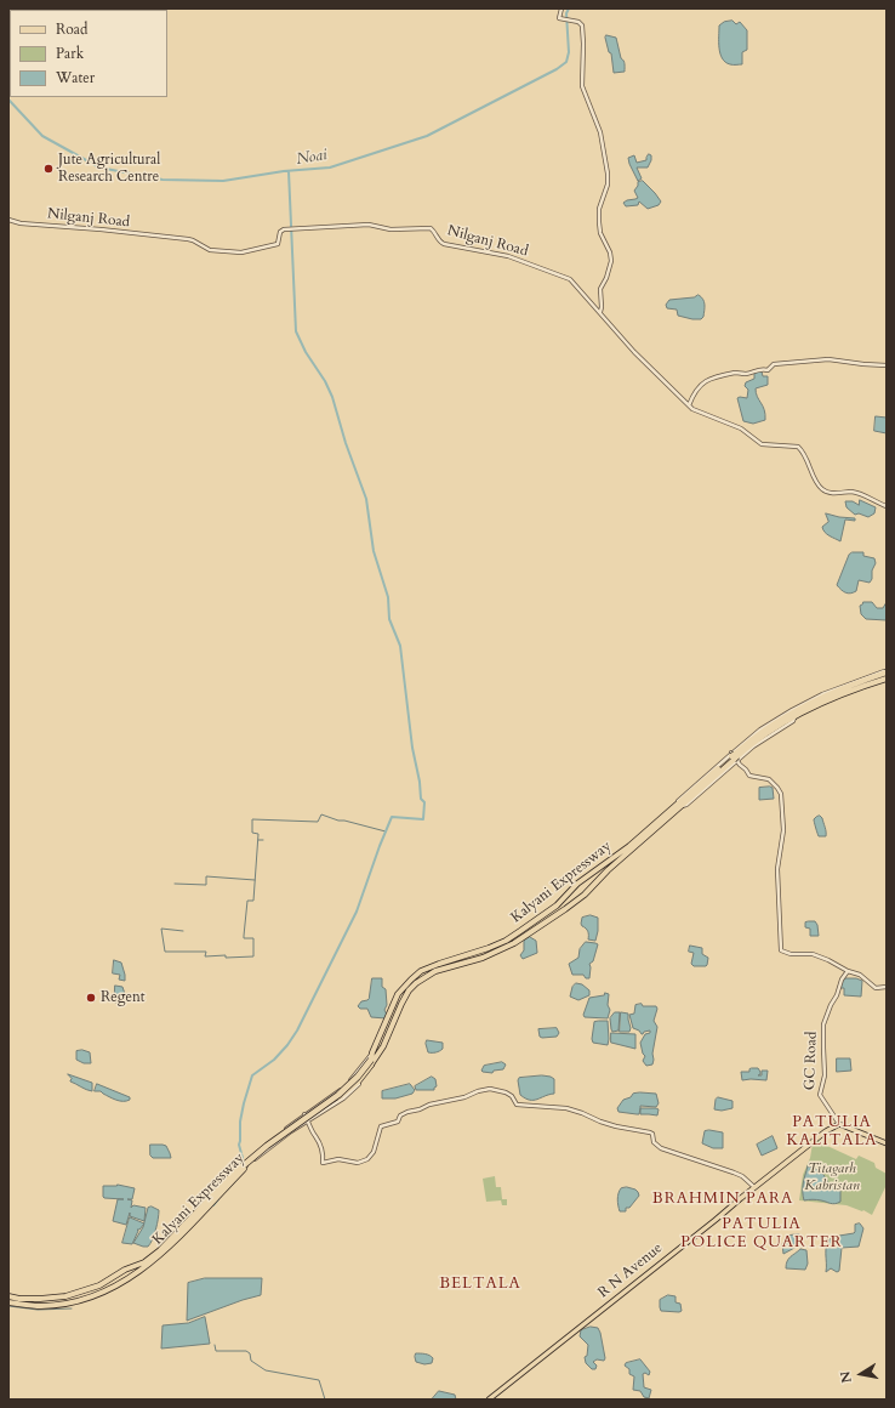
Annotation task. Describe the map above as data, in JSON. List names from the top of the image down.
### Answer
{
  "streets": {
    "highway": ["Kalyani Expressway"],
    "main road": ["R N Avenue"],
    "street": ["Nilganj Road", "GC Road"]
  },
  "crossings": [
    ["GC Road", "R N Avenue"]
  ],
  "districts": [
    "PATULIA KALITALA",
    "BRAHMIN PARA",
    "PATULIA POLICE QUARTER",
    "BELTALA"
  ],
  "water": ["Noai"],
  "parks": ["Titagarh Kabristan"],
  "places": ["Jute Agricultural Research Centre", "Regent"],
  "legend": ["Road", "Park", "Water"],
  "north": "left"
}
